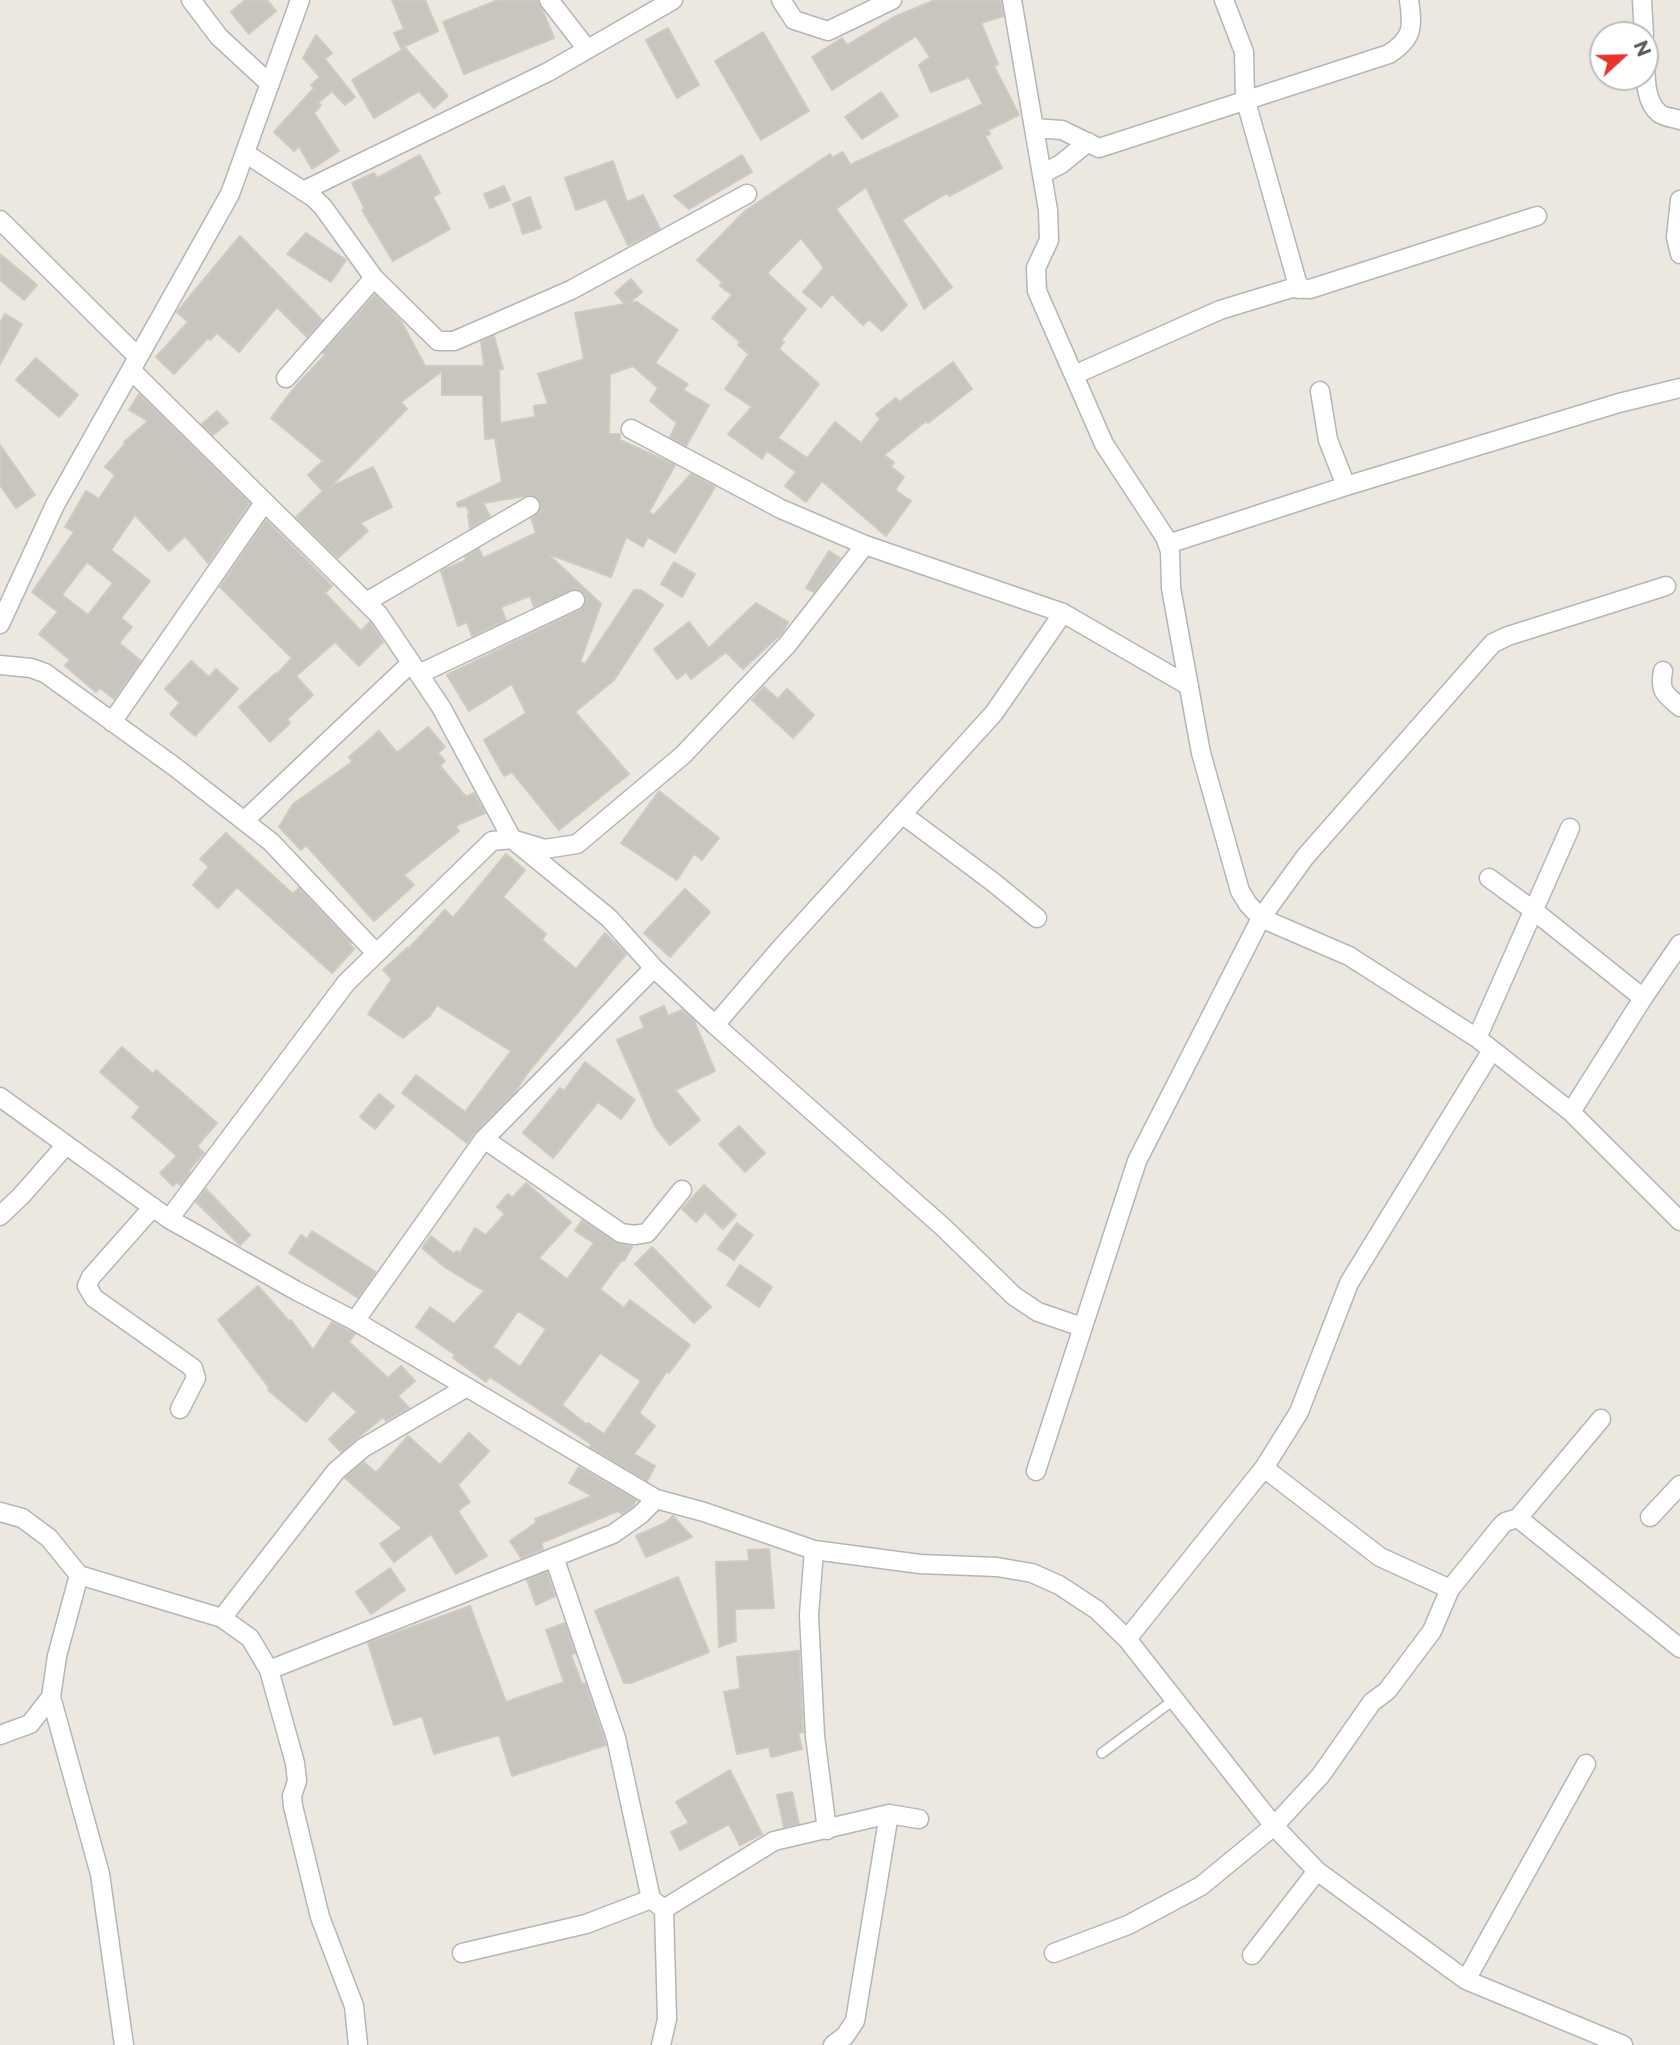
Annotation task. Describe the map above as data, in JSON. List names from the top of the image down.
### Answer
{
  "north": "right"
}
